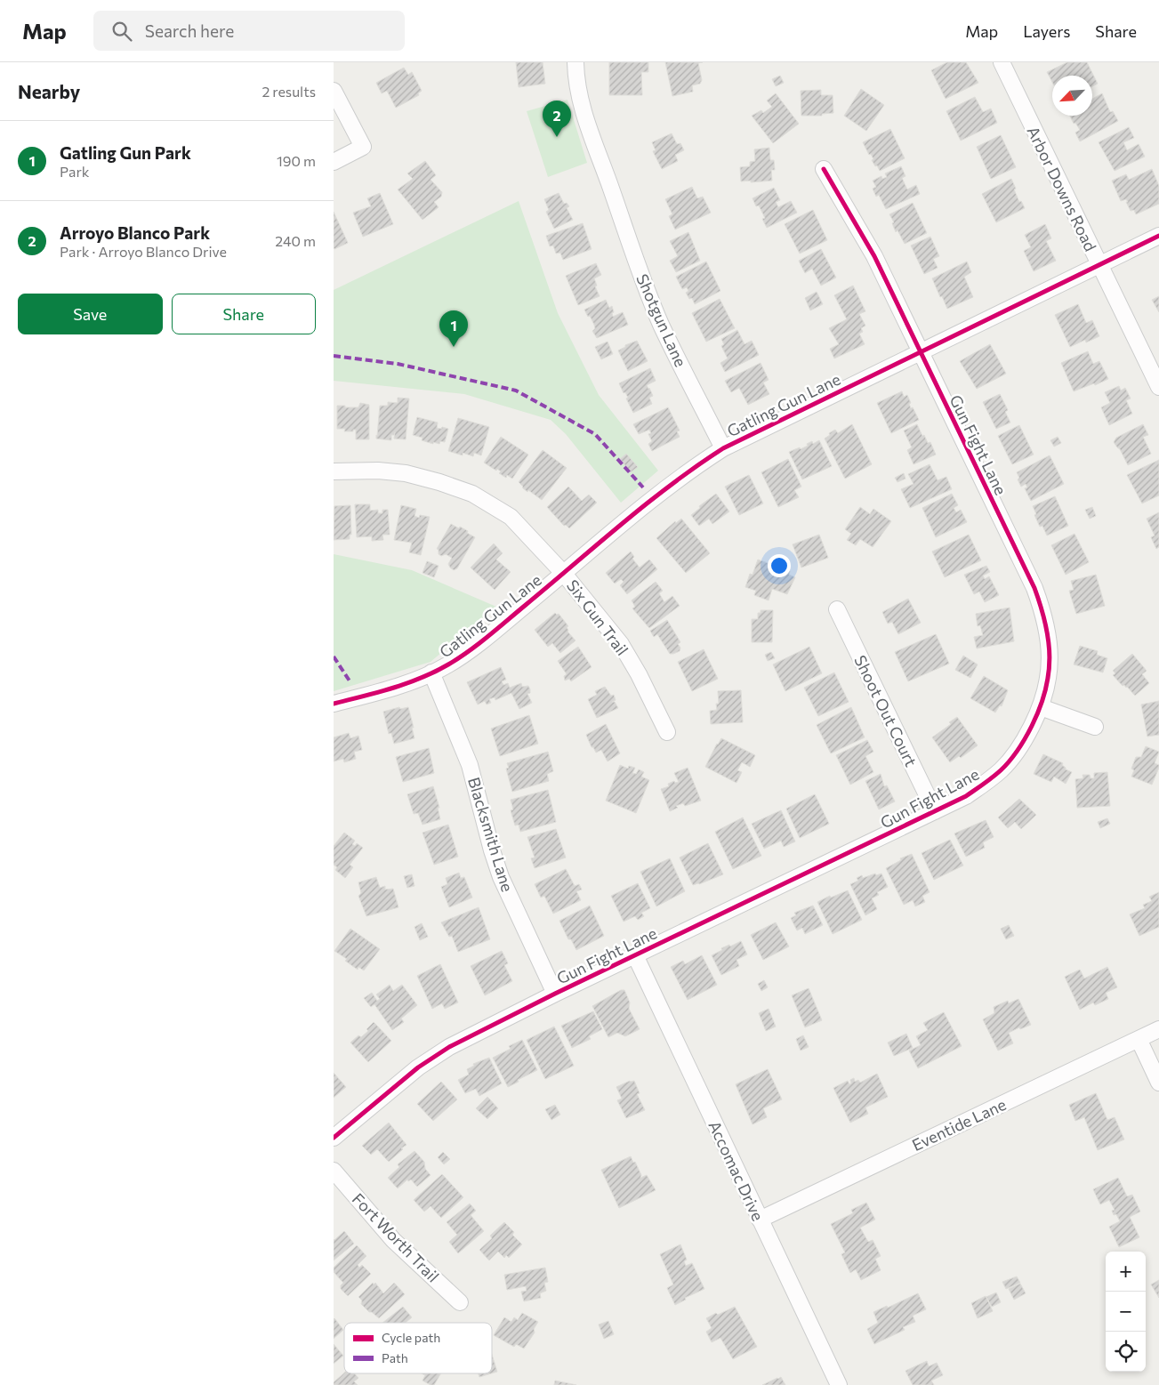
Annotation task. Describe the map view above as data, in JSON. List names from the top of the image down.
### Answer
{
  "streets": {
    "street": [
      "Arbor Downs Road",
      "Shotgun Lane",
      "Gatling Gun Lane",
      "Gun Fight Lane",
      "Six Gun Trail",
      "Shoot Out Court",
      "Blacksmith Lane",
      "Eventide Lane",
      "Accomac Drive",
      "Fort Worth Trail"
    ]
  },
  "crossings": [
    ["Arbor Downs Road", "Gatling Gun Lane"],
    ["Shotgun Lane", "Gatling Gun Lane"],
    ["Gatling Gun Lane", "Gun Fight Lane"],
    ["Gatling Gun Lane", "Six Gun Trail"],
    ["Gatling Gun Lane", "Blacksmith Lane"],
    ["Gun Fight Lane", "Shoot Out Court"],
    ["Gun Fight Lane", "Blacksmith Lane"],
    ["Gun Fight Lane", "Accomac Drive"],
    ["Eventide Lane", "Accomac Drive"]
  ],
  "legend": ["Cycle path", "Path"],
  "north": "bottom left",
  "page": {
    "header": "Map",
    "search": "Search here",
    "nav": ["Map", "Layers", "Share"],
    "heading": ["Nearby", "2 results"],
    "pins": ["2", "1"],
    "list": [
      {
        "mark": "1",
        "name": "Gatling Gun Park",
        "note": "Park",
        "value": "190 m"
      },
      {
        "mark": "2",
        "name": "Arroyo Blanco Park",
        "note": "Park · Arroyo Blanco Drive",
        "value": "240 m"
      }
    ],
    "buttons": ["Save", "Share"],
    "map_buttons": ["+", "−"]
  }
}
